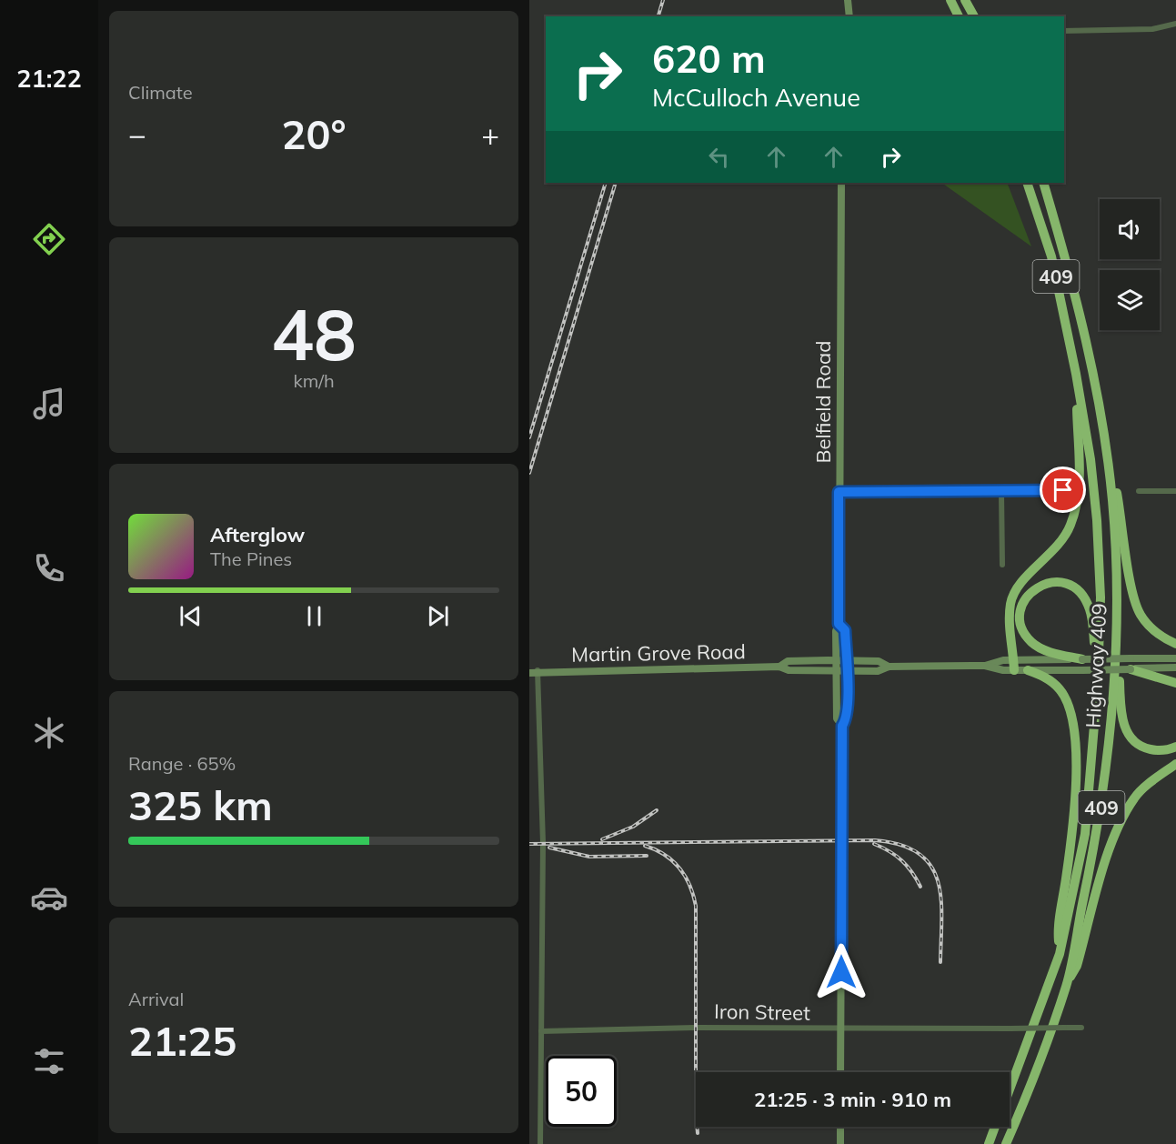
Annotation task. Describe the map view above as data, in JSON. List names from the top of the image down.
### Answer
{
  "streets": {
    "highway": ["409", "Highway 409"],
    "main road": ["Belfield Road", "Martin Grove Road"],
    "street": ["Iron Street"]
  },
  "crossings": [
    ["Belfield Road", "Martin Grove Road"],
    ["Belfield Road", "Iron Street"]
  ],
  "page": {
    "tabs": "21:22",
    "tile": [
      "Climate",
      ["48", "km/h"],
      ["Range · 65%", "325 km"],
      ["Arrival", "21:25"]
    ],
    "turn": ["620 m", "McCulloch Avenue"],
    "heat": ["−", "20°", "+"],
    "song": ["Afterglow", "The Pines"],
    "limit": "50",
    "trip": "21:25 · 3 min · 910 m"
  }
}
